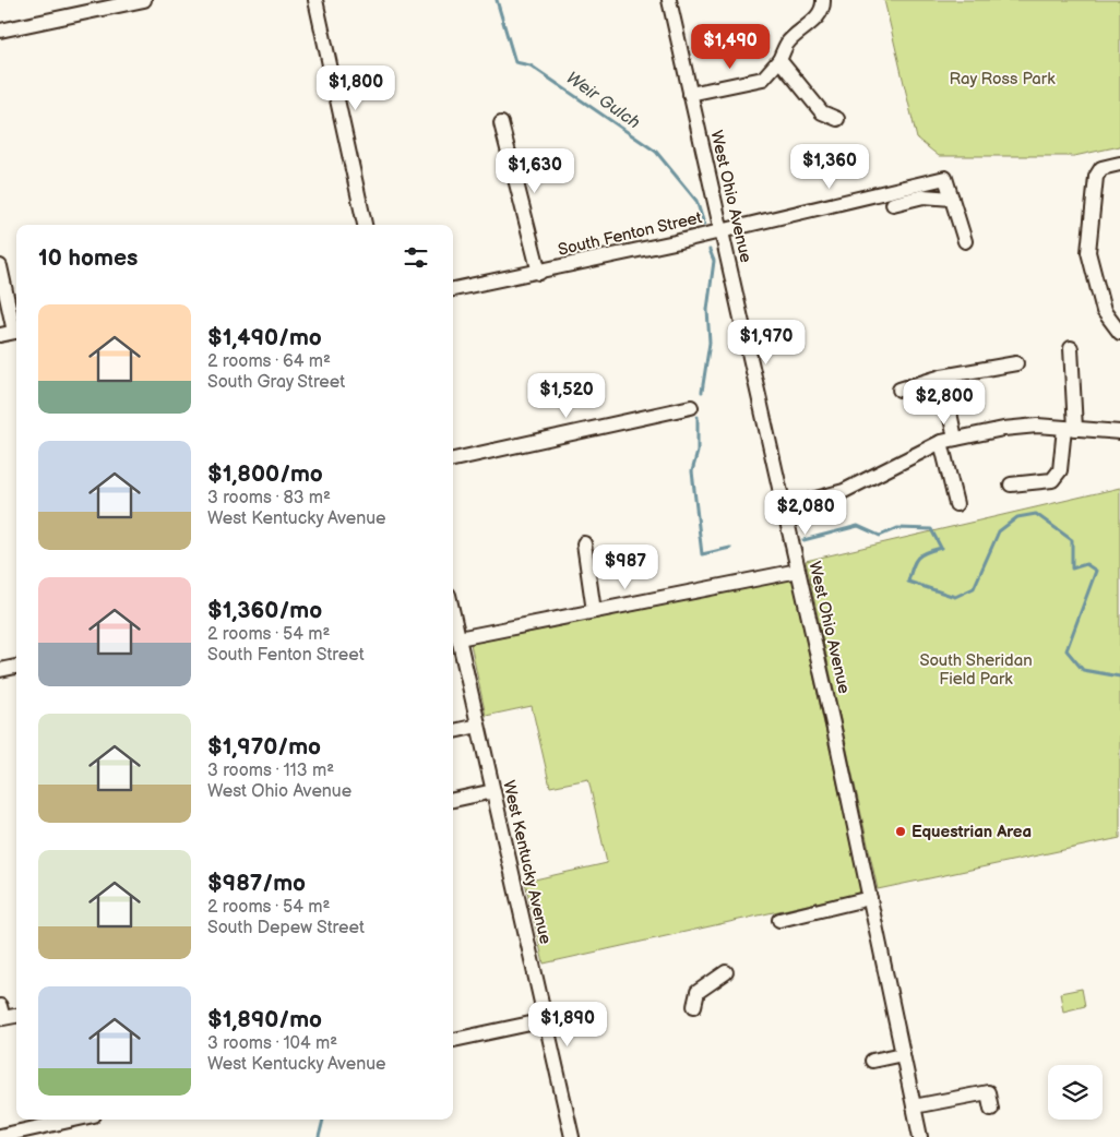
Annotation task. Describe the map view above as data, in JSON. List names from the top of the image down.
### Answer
{
  "streets": {
    "street": ["West Ohio Avenue", "South Fenton Street", "West Kentucky Avenue"]
  },
  "crossings": [
    ["West Ohio Avenue", "South Fenton Street"]
  ],
  "water": ["Weir Gulch"],
  "parks": ["Ray Ross Park", "South Sheridan Field Park"],
  "places": ["Equestrian Area"],
  "page": {
    "price": [
      "$1,490",
      "$1,800",
      "$1,360",
      "$1,630",
      "$1,970",
      "$1,520",
      "$2,800",
      "$2,080",
      "$987",
      "$1,890"
    ],
    "heading": "10 homes",
    "list": [
      {
        "name": "$1,490/mo",
        "note": "2 rooms · 64 m² · South Gray Street"
      },
      {
        "name": "$1,800/mo",
        "note": "3 rooms · 83 m² · West Kentucky Avenue"
      },
      {
        "name": "$1,360/mo",
        "note": "2 rooms · 54 m² · South Fenton Street"
      },
      {
        "name": "$1,970/mo",
        "note": "3 rooms · 113 m² · West Ohio Avenue"
      },
      {
        "name": "$987/mo",
        "note": "2 rooms · 54 m² · South Depew Street"
      },
      {
        "name": "$1,890/mo",
        "note": "3 rooms · 104 m² · West Kentucky Avenue"
      }
    ]
  }
}
